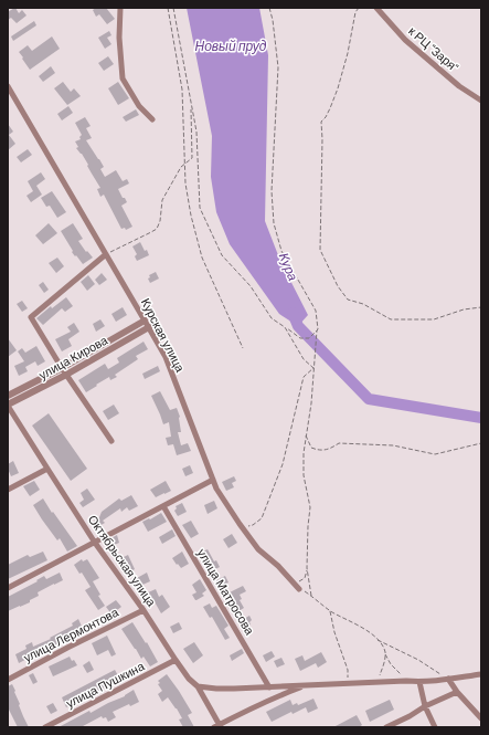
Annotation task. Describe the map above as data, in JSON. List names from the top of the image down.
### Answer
{
  "streets": {
    "street": [
      "к РЦ \"Заря\"",
      "Курская улица",
      "улица Кирова",
      "Октябрьская улица",
      "улица Матросова",
      "улица Лермонтова",
      "улица Пушкина"
    ]
  },
  "crossings": [
    ["Курская улица", "улица Кирова"],
    ["улица Кирова", "Октябрьская улица"],
    ["Октябрьская улица", "улица Лермонтова"],
    ["Октябрьская улица", "улица Пушкина"]
  ],
  "water": ["Новый пруд", "Кура"]
}
